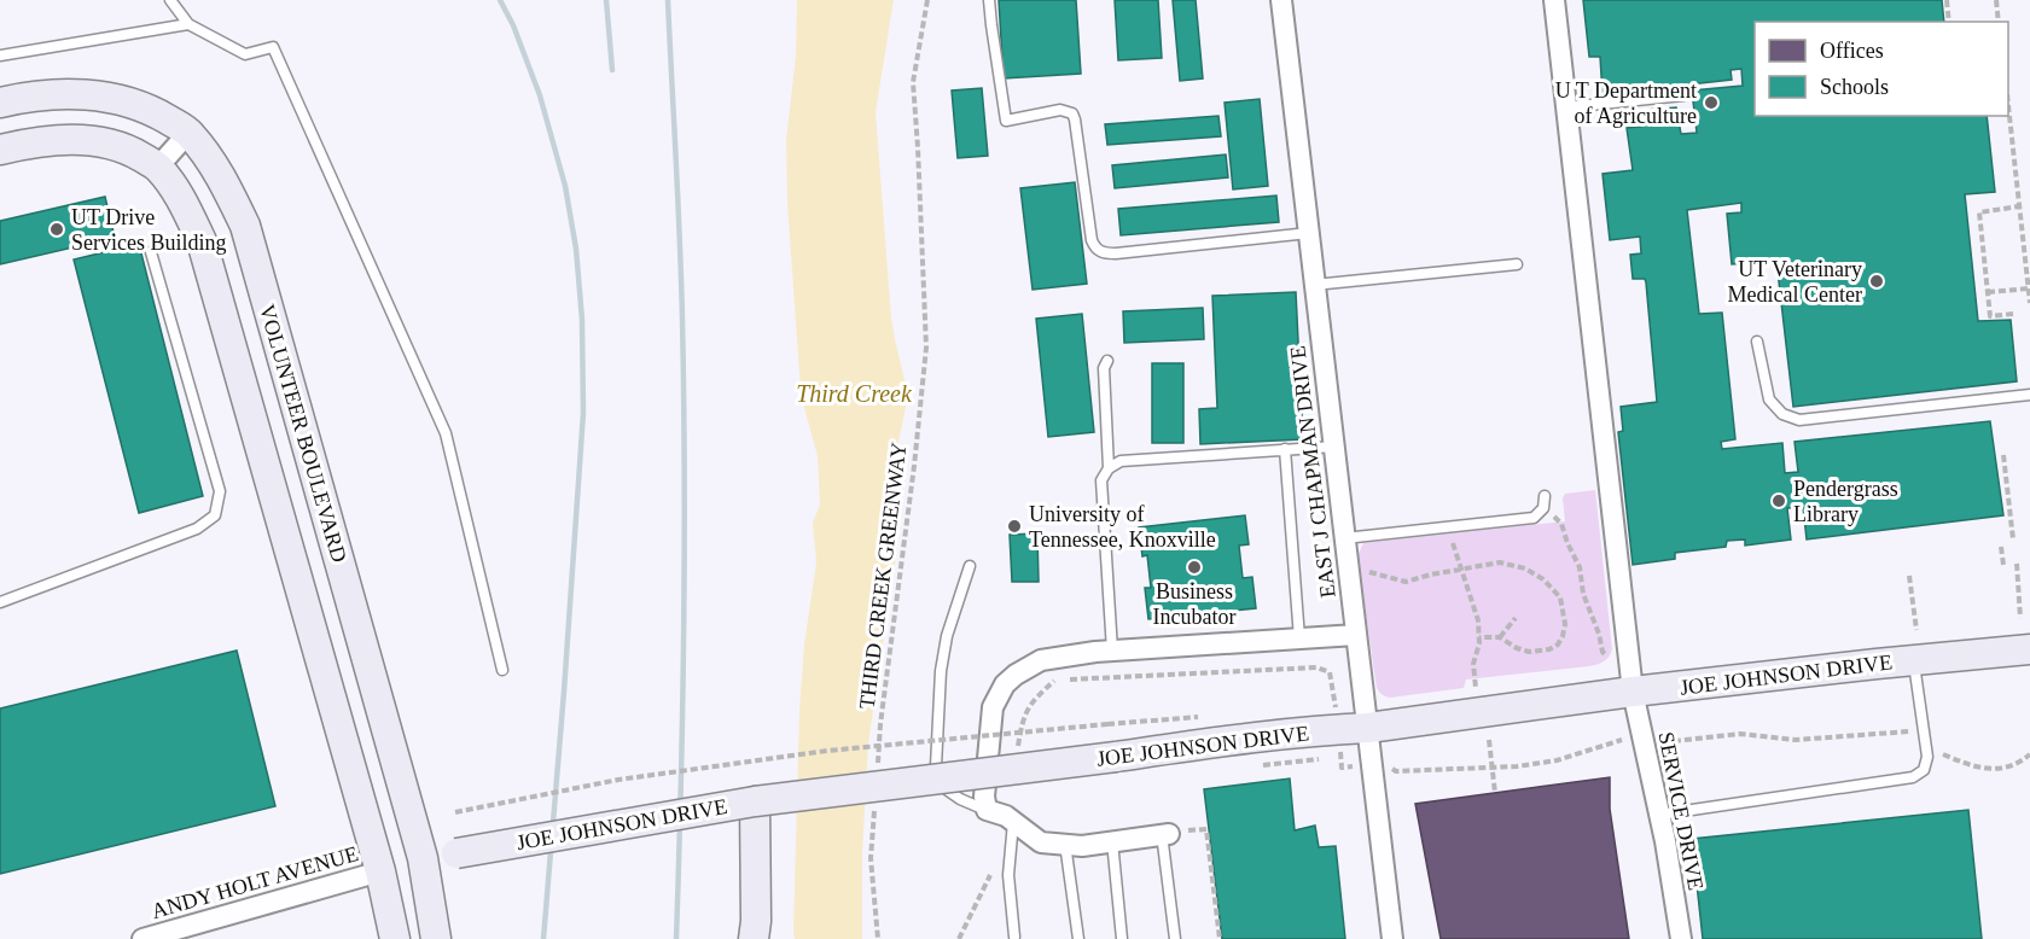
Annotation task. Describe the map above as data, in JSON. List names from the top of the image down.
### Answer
{
  "streets": {
    "street": [
      "VOLUNTEER BOULEVARD",
      "EAST J CHAPMAN DRIVE",
      "JOE JOHNSON DRIVE",
      "SERVICE DRIVE",
      "ANDY HOLT AVENUE"
    ],
    "path": ["THIRD CREEK GREENWAY"]
  },
  "crossings": [
    ["VOLUNTEER BOULEVARD", "JOE JOHNSON DRIVE"],
    ["VOLUNTEER BOULEVARD", "ANDY HOLT AVENUE"],
    ["EAST J CHAPMAN DRIVE", "JOE JOHNSON DRIVE"],
    ["JOE JOHNSON DRIVE", "SERVICE DRIVE"],
    ["JOE JOHNSON DRIVE", "ANDY HOLT AVENUE"]
  ],
  "water": ["Third Creek"],
  "places": [
    "U T Department of Agriculture",
    "UT Drive Services Building",
    "UT Veterinary Medical Center",
    "Pendergrass Library",
    "University of Tennessee, Knoxville",
    "Business Incubator"
  ],
  "legend": ["Offices", "Schools"]
}
